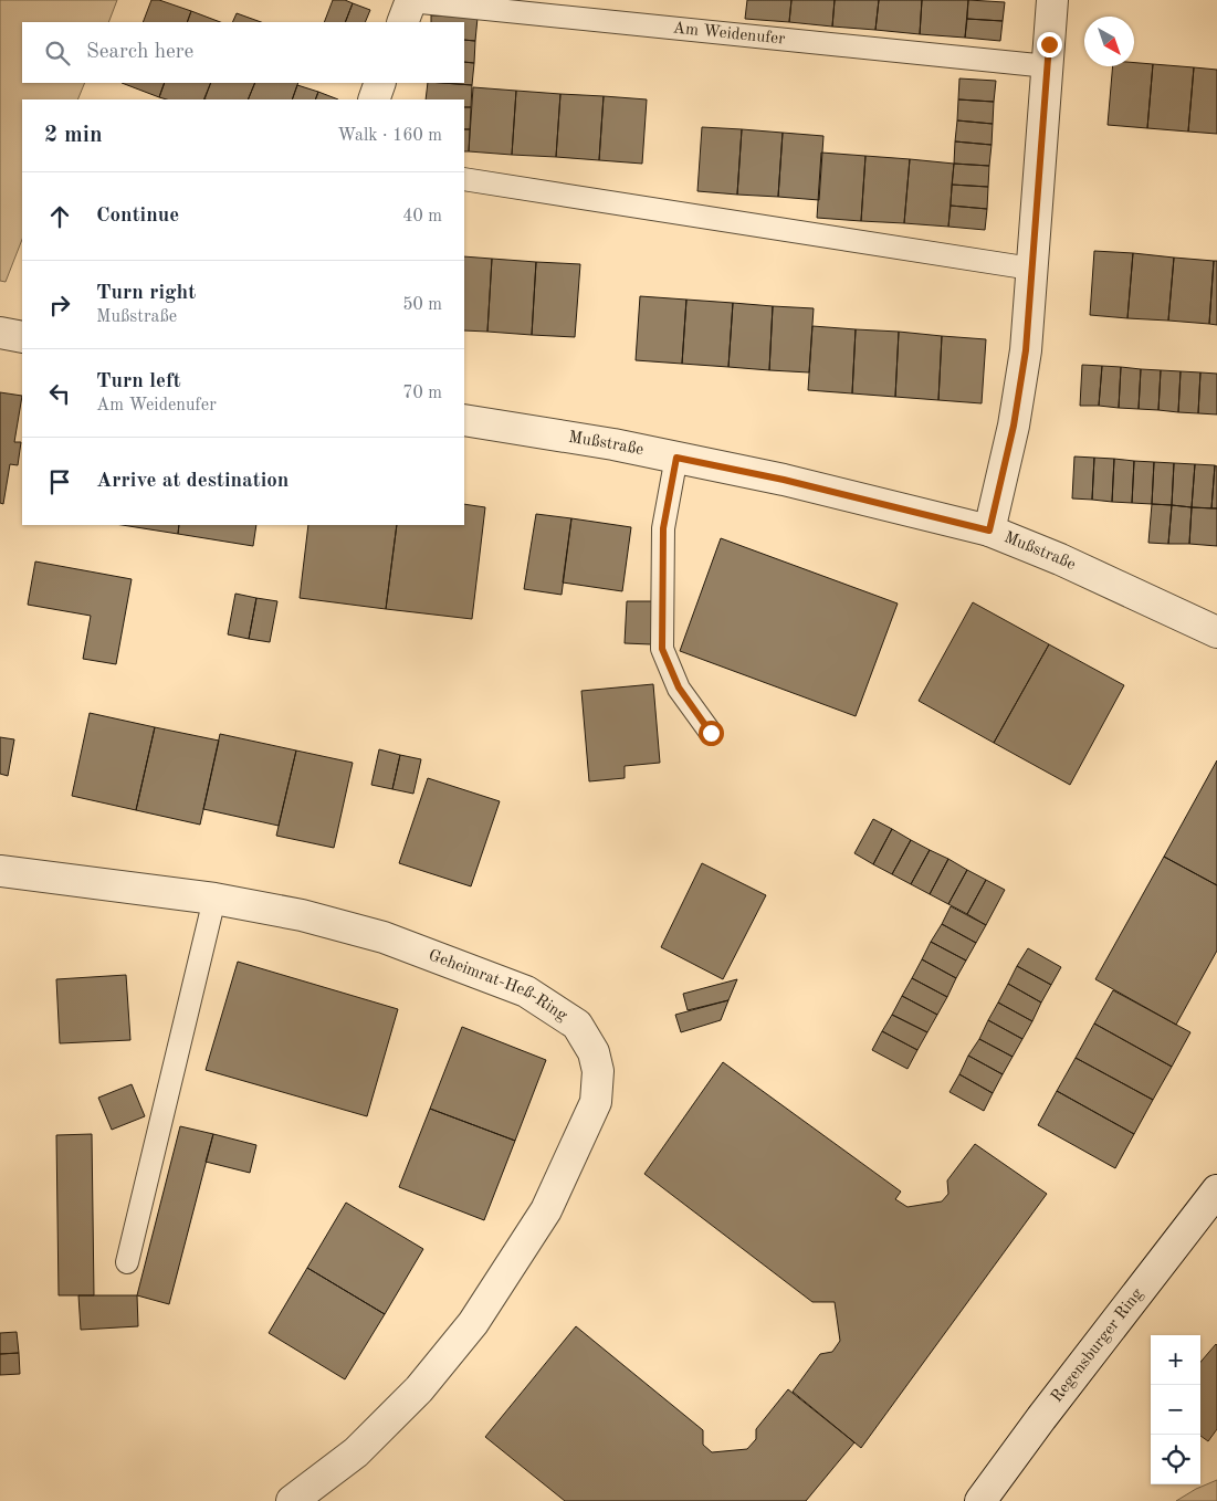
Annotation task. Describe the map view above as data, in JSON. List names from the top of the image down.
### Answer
{
  "streets": {
    "street": ["Mußstraße", "Geheimrat-Heß-Ring", "Regensburger Ring"],
    "lane": ["Am Weidenufer"]
  },
  "north": "bottom right",
  "page": {
    "search": "Search here",
    "heading": ["2 min", "Walk · 160 m"],
    "list": [
      ["Continue", "40 m"],
      ["Turn right", "Mußstraße", "50 m"],
      ["Turn left", "Am Weidenufer", "70 m"],
      "Arrive at destination"
    ],
    "map_buttons": ["+", "−"]
  }
}
